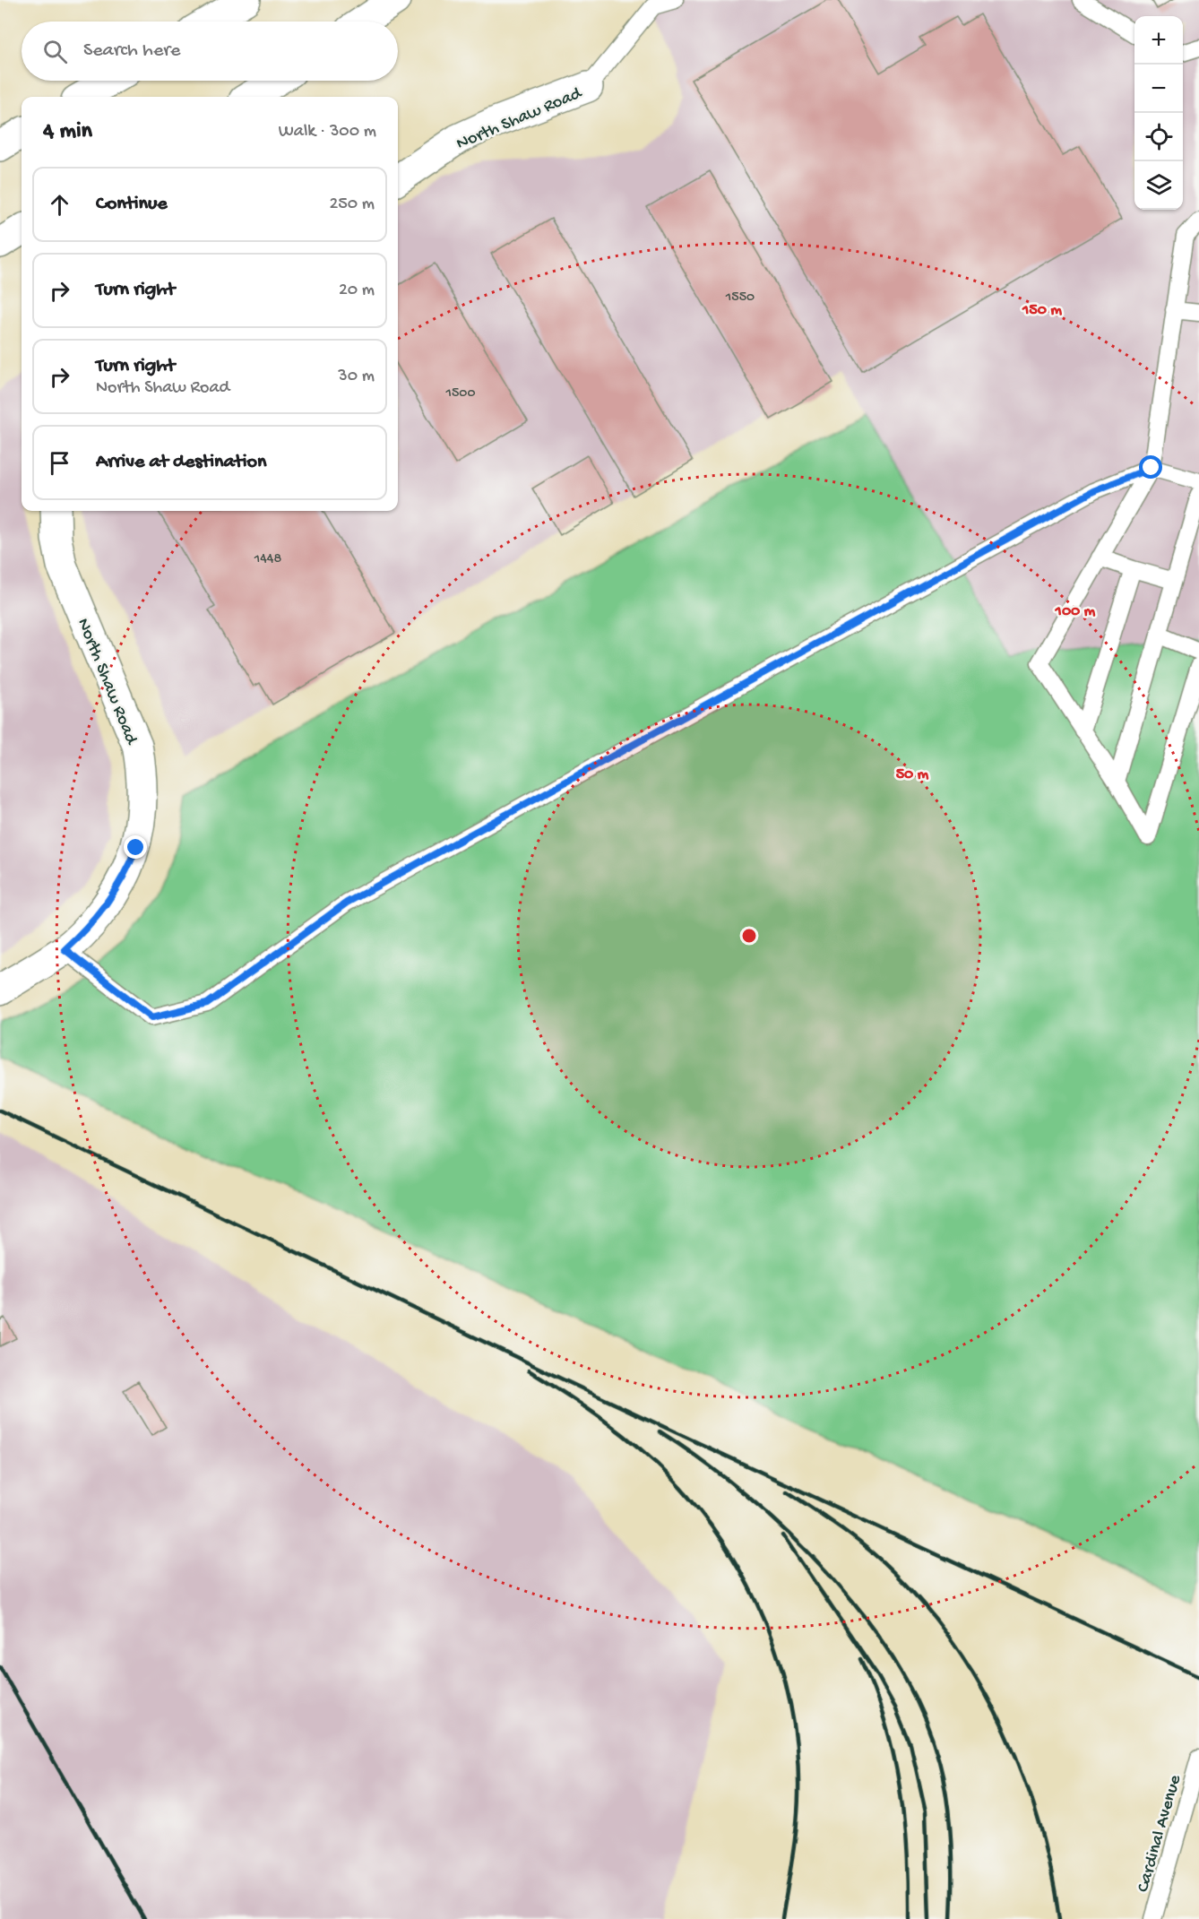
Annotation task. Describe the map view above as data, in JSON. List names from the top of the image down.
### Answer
{
  "streets": {
    "main road": ["North Shaw Road"],
    "lane": ["Cardinal Avenue"]
  },
  "house_numbers": ["1550", "1500", "1448"],
  "page": {
    "map_buttons": ["+", "−"],
    "search": "Search here",
    "heading": ["4 min", "Walk · 300 m"],
    "list": [
      ["Continue", "250 m"],
      ["Turn right", "20 m"],
      ["Turn right", "North Shaw Road", "30 m"],
      "Arrive at destination"
    ]
  },
  "rings": ["150 m", "100 m", "50 m"]
}
